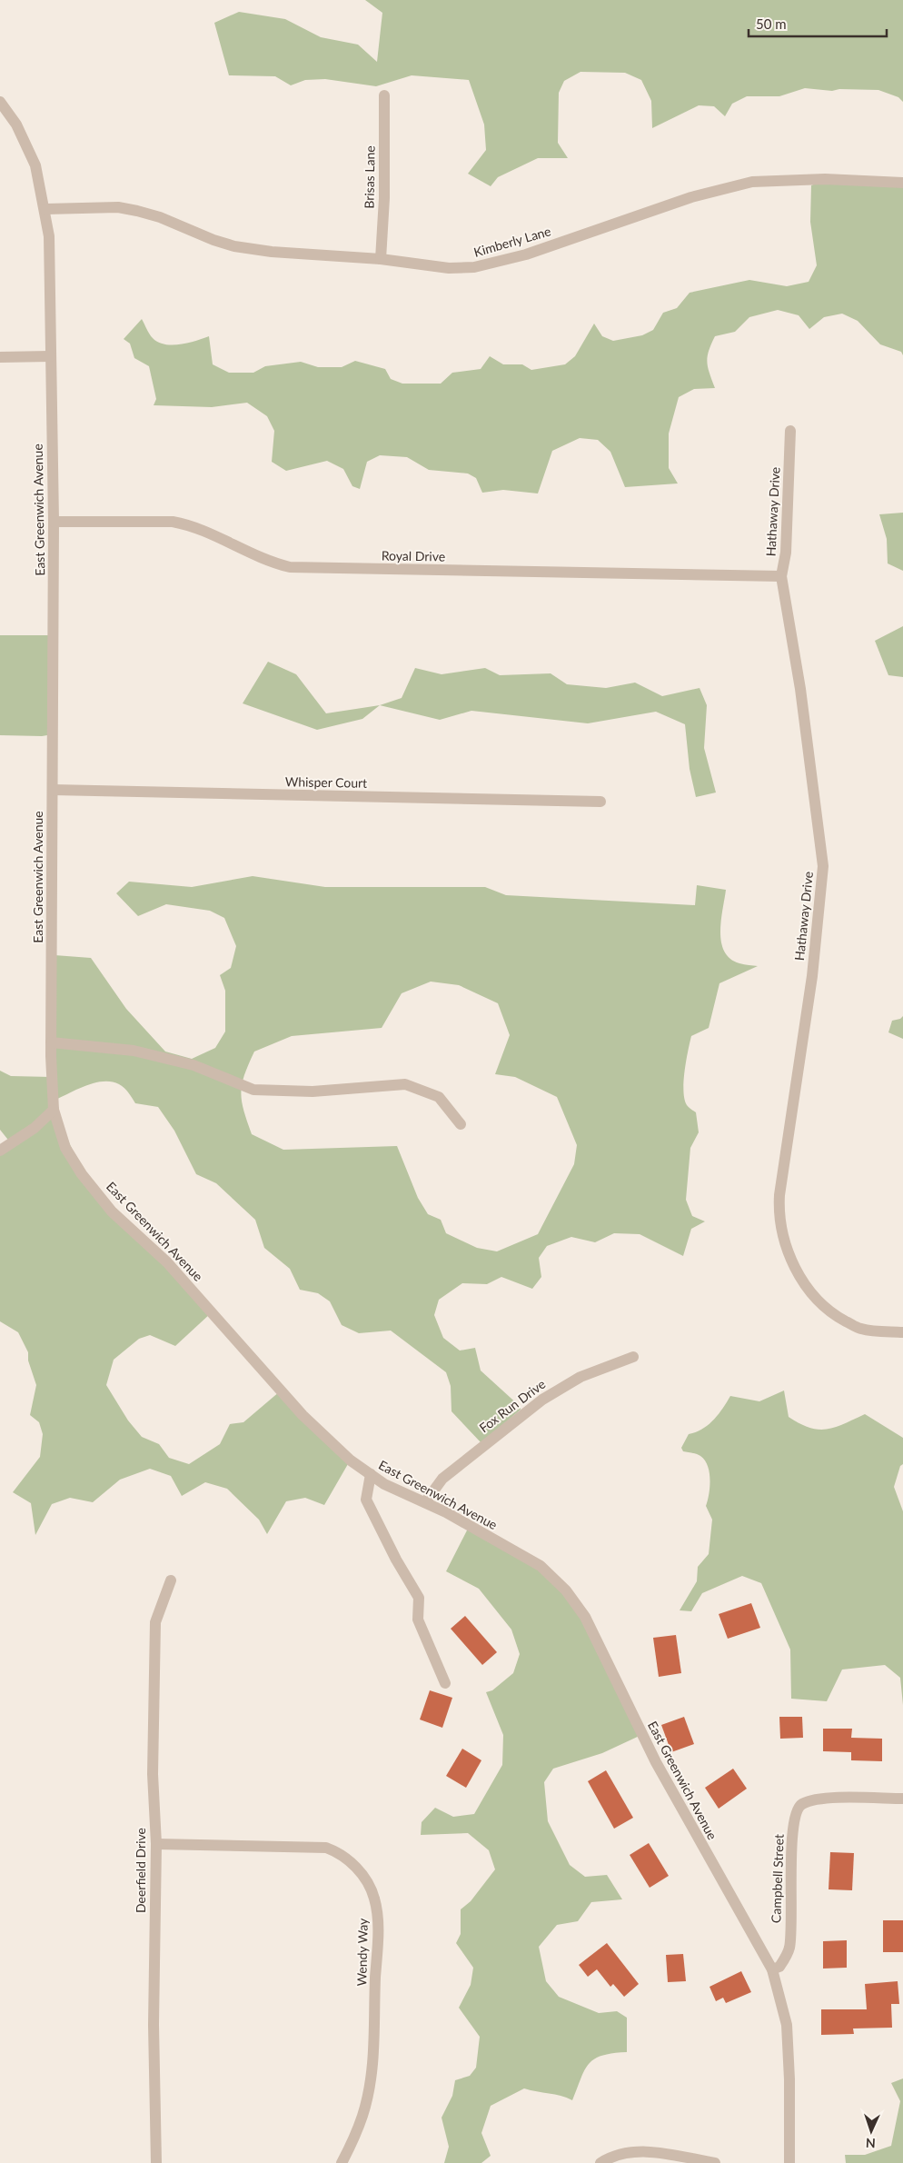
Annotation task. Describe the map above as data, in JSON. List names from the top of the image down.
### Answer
{
  "streets": {
    "street": [
      "Brisas Lane",
      "Kimberly Lane",
      "East Greenwich Avenue",
      "Hathaway Drive",
      "Royal Drive",
      "Whisper Court",
      "Fox Run Drive",
      "Deerfield Drive",
      "Campbell Street",
      "Wendy Way"
    ]
  },
  "crossings": [
    ["Brisas Lane", "Kimberly Lane"],
    ["Kimberly Lane", "East Greenwich Avenue"],
    ["East Greenwich Avenue", "Royal Drive"],
    ["East Greenwich Avenue", "Whisper Court"],
    ["East Greenwich Avenue", "Fox Run Drive"],
    ["East Greenwich Avenue", "Campbell Street"],
    ["Hathaway Drive", "Royal Drive"],
    ["Deerfield Drive", "Wendy Way"]
  ],
  "scale_bar": "50 m",
  "north": "bottom"
}
